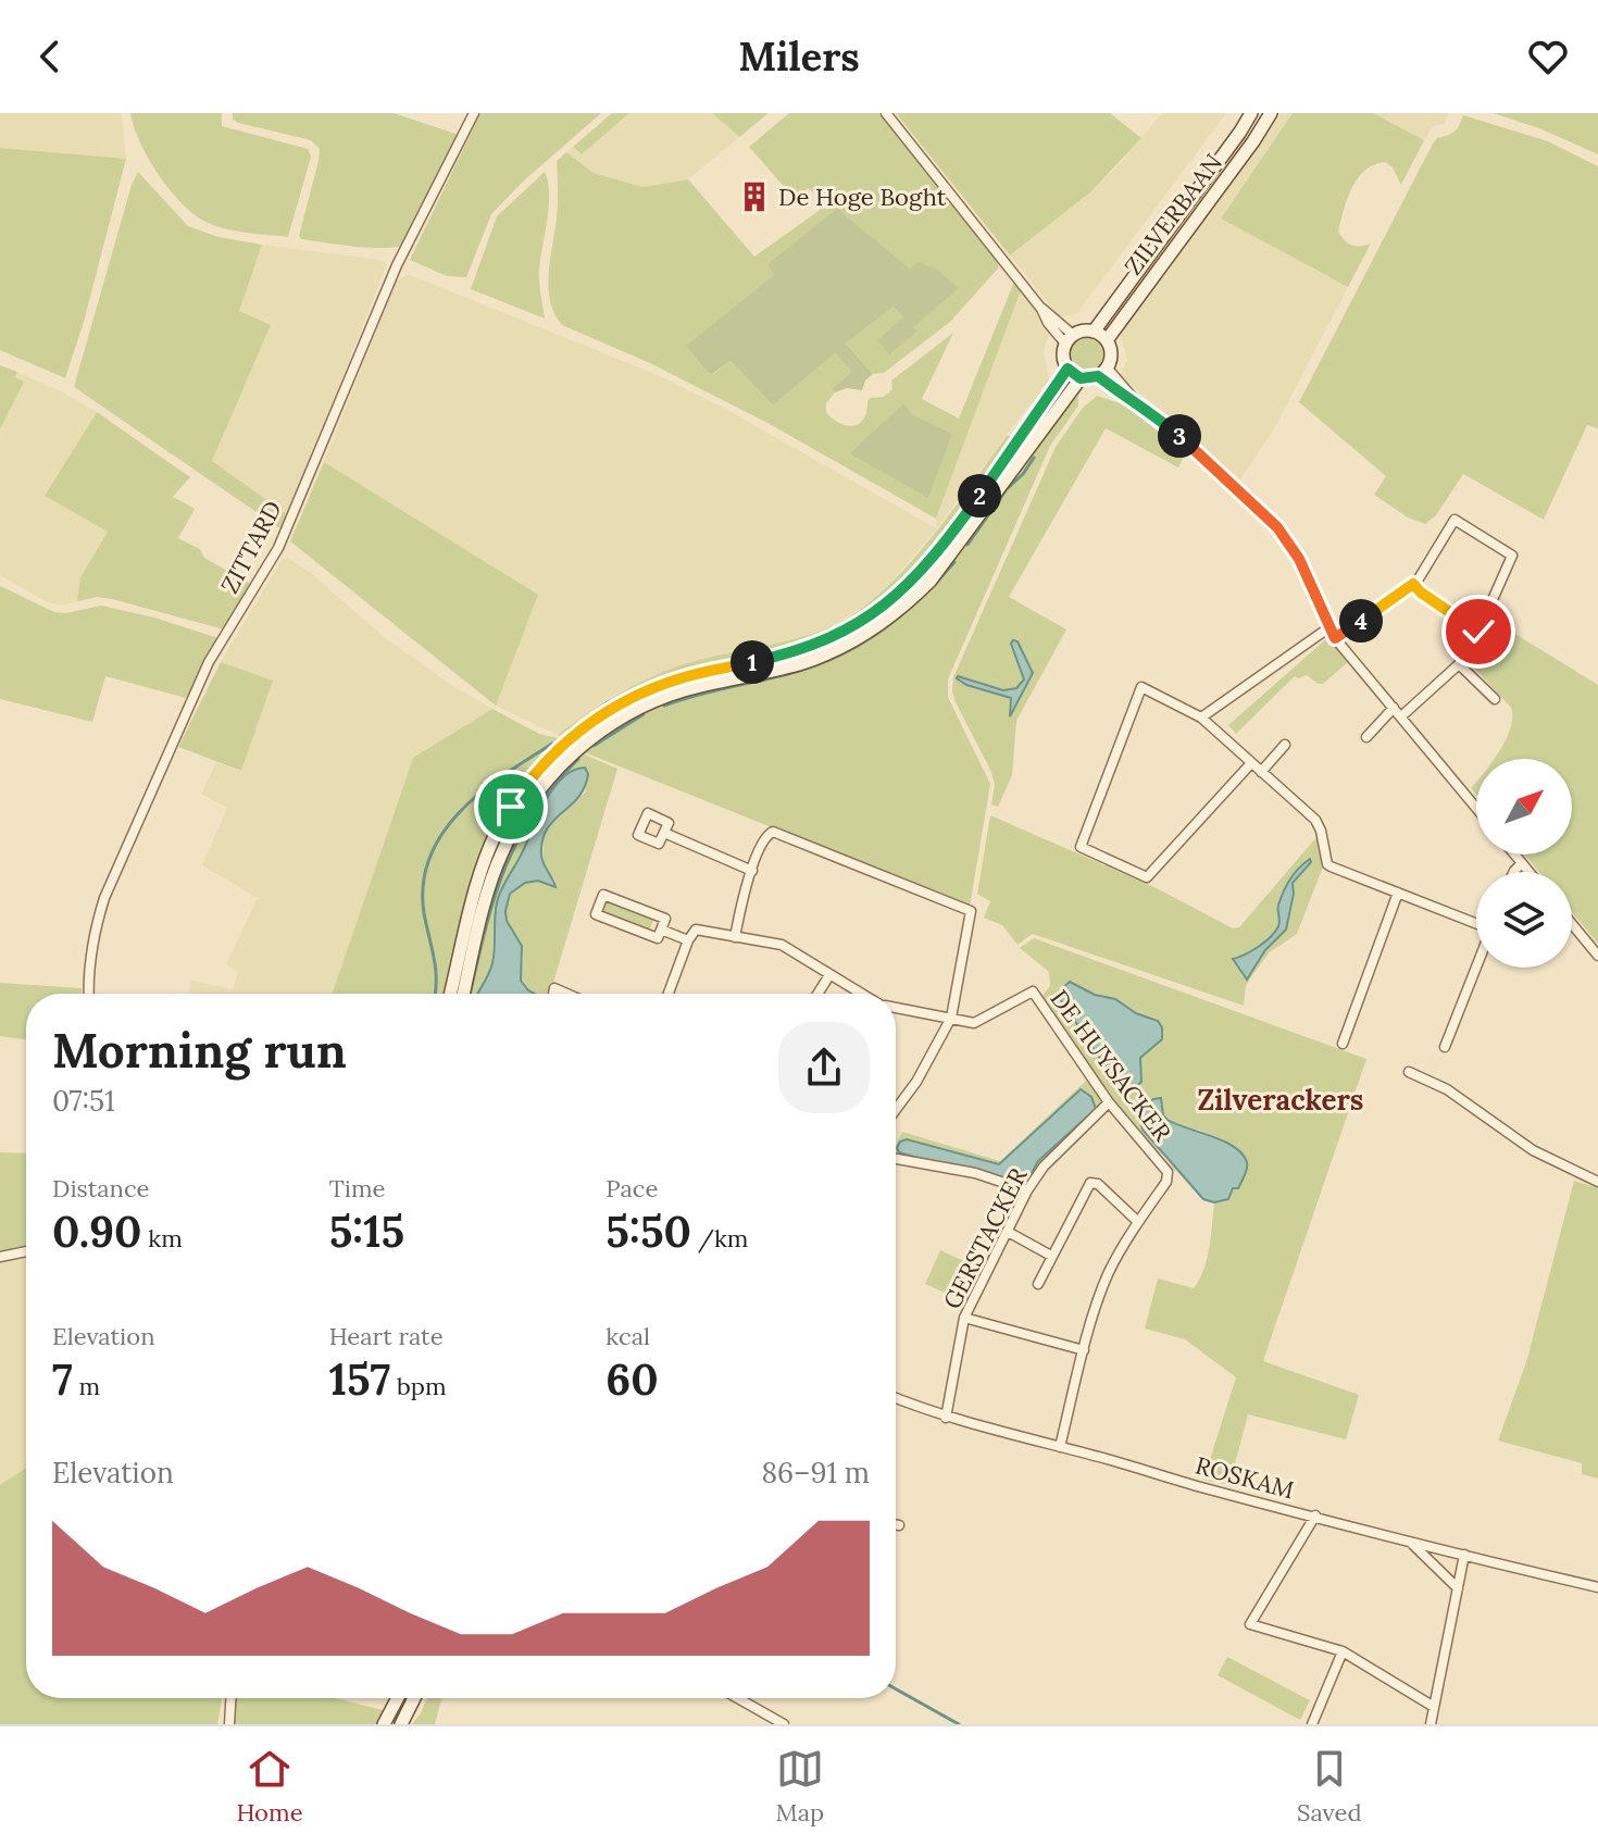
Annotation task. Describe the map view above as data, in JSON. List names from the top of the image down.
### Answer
{
  "streets": {
    "main road": ["ZILVERBAAN"],
    "street": [
      "ZITTARD",
      "DE HUYSACKER",
      "GERSTACKER",
      "ROSKAM"
    ]
  },
  "crossings": [
    ["DE HUYSACKER", "GERSTACKER"],
    ["DE HUYSACKER", "ROSKAM"],
    ["GERSTACKER", "ROSKAM"]
  ],
  "districts": ["Zilverackers"],
  "places": {
    "building": ["De Hoge Boght"]
  },
  "north": "top right",
  "page": {
    "header": "Milers",
    "pins": [
      "3",
      "2",
      "4",
      "1"
    ],
    "heading": ["Morning run", "07:51"],
    "stats": [
      ["Distance", "0.90 km"],
      ["Time", "5:15"],
      ["Pace", "5:50 /km"],
      ["Elevation", "7 m"],
      ["Heart rate", "157 bpm"],
      ["kcal", "60"]
    ],
    "chart": ["Elevation", "86–91 m"],
    "tabs": ["Home", "Map", "Saved"]
  }
}
